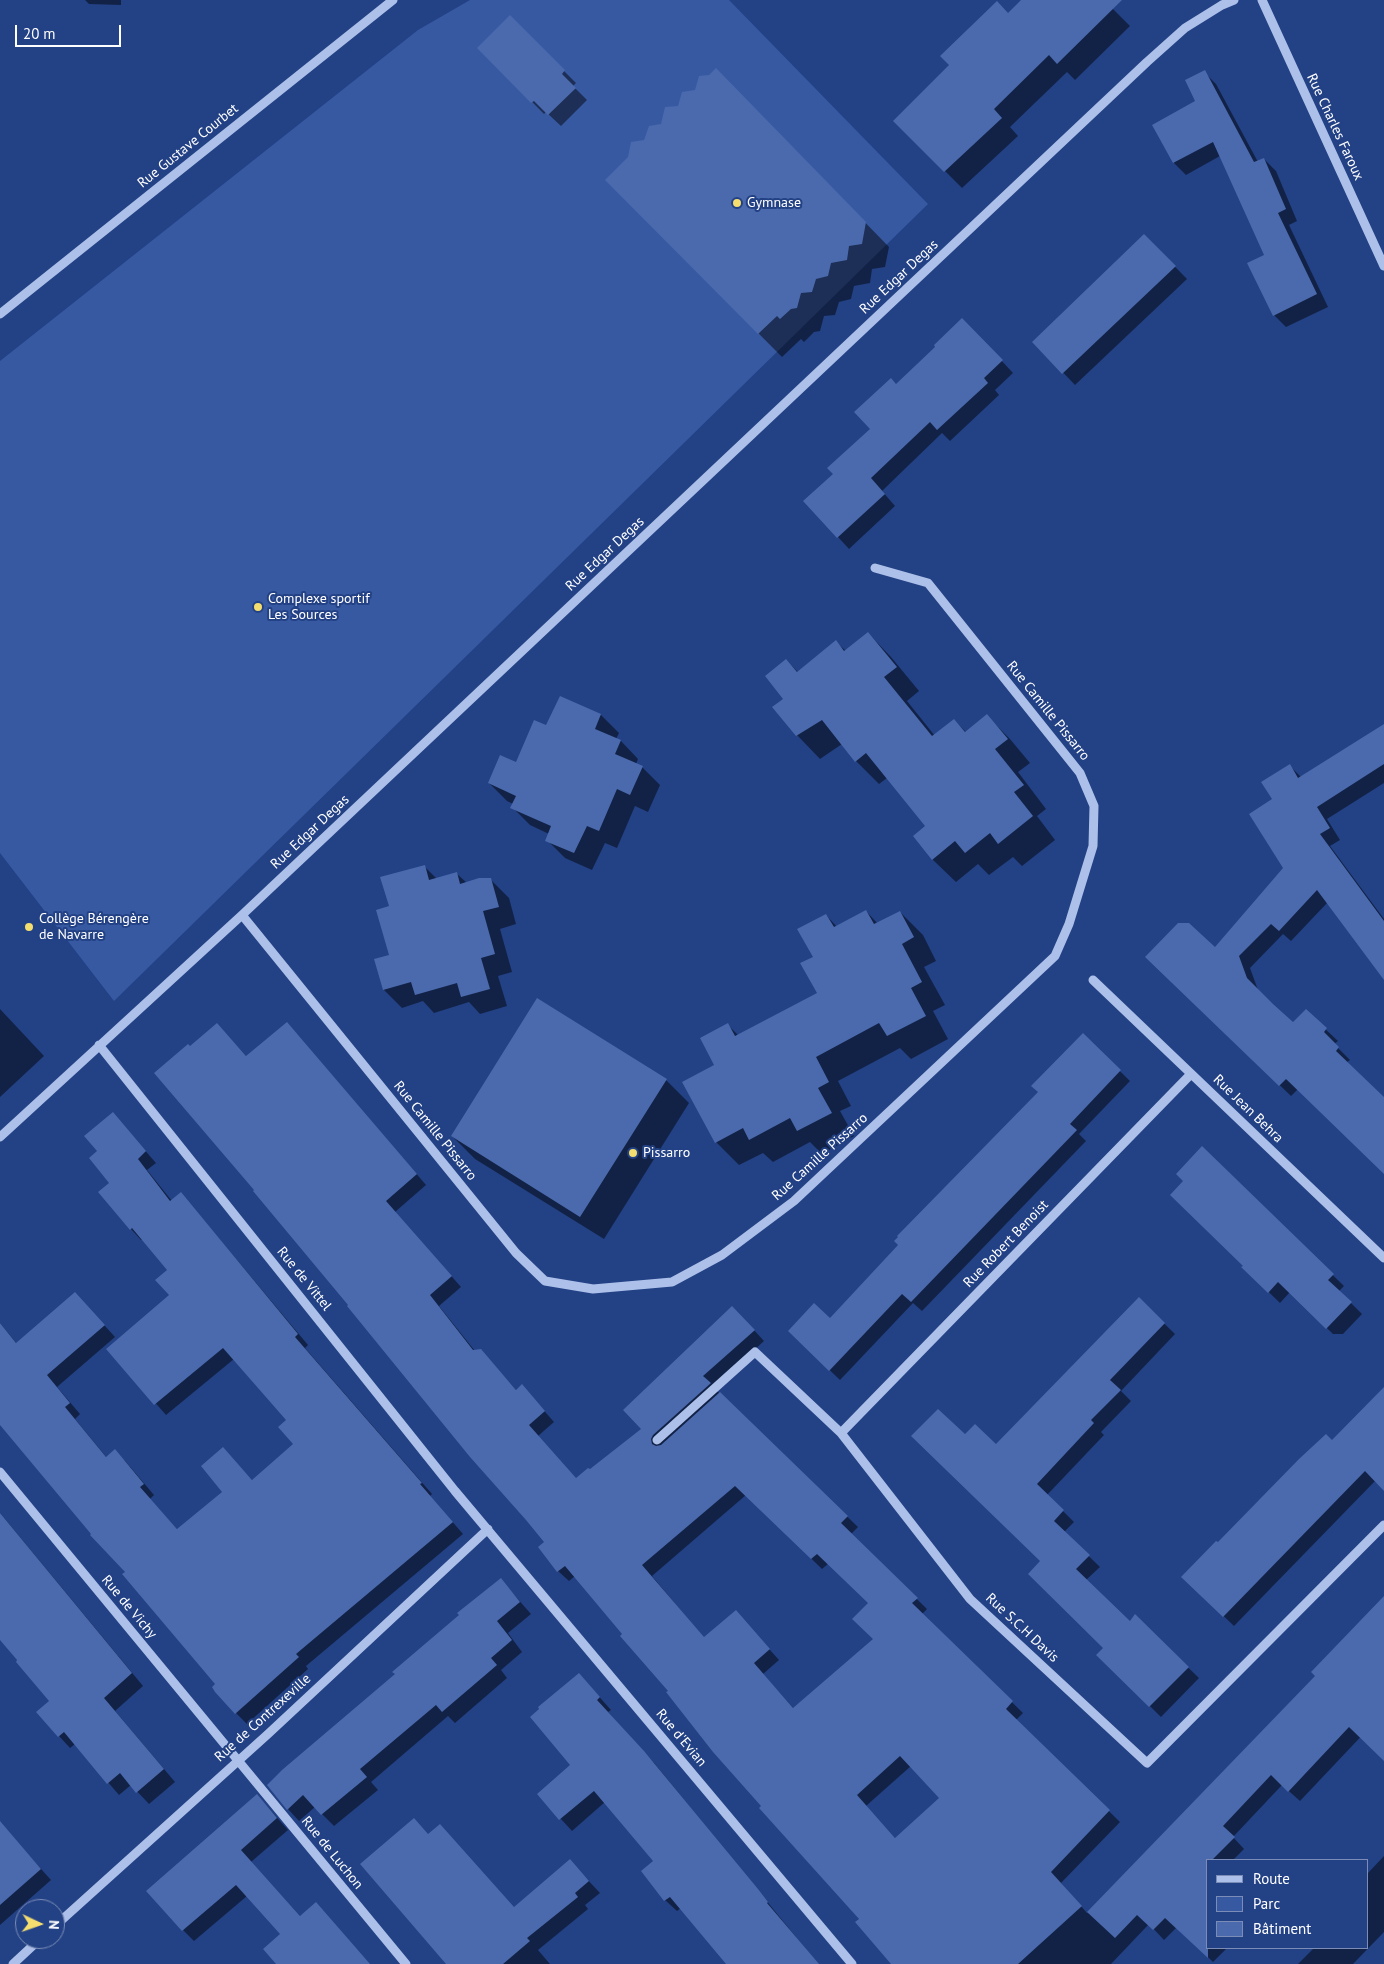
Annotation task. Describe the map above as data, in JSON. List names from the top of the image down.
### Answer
{
  "streets": {
    "street": [
      "Rue Charles Faroux",
      "Rue Gustave Courbet",
      "Rue Edgar Degas",
      "Rue Camille Pissarro",
      "Rue Jean Behra",
      "Rue Robert Benoist",
      "Rue de Vittel",
      "Rue de Vichy",
      "Rue S.C.H Davis",
      "Rue de Contrexeville",
      "Rue d'Evian",
      "Rue de Luchon"
    ]
  },
  "crossings": [
    ["Rue Edgar Degas", "Rue Camille Pissarro"],
    ["Rue Edgar Degas", "Rue de Vittel"],
    ["Rue Jean Behra", "Rue Robert Benoist"],
    ["Rue Robert Benoist", "Rue S.C.H Davis"],
    ["Rue de Vittel", "Rue de Contrexeville"],
    ["Rue de Vittel", "Rue d'Evian"],
    ["Rue de Vichy", "Rue de Contrexeville"],
    ["Rue de Vichy", "Rue de Luchon"],
    ["Rue de Contrexeville", "Rue d'Evian"],
    ["Rue de Contrexeville", "Rue de Luchon"]
  ],
  "places": [
    "Gymnase",
    "Complexe sportif Les Sources",
    "Collège Bérengère de Navarre",
    "Pissarro"
  ],
  "legend": ["Route", "Parc", "Bâtiment"],
  "scale_bar": "20 m",
  "north": "right"
}
